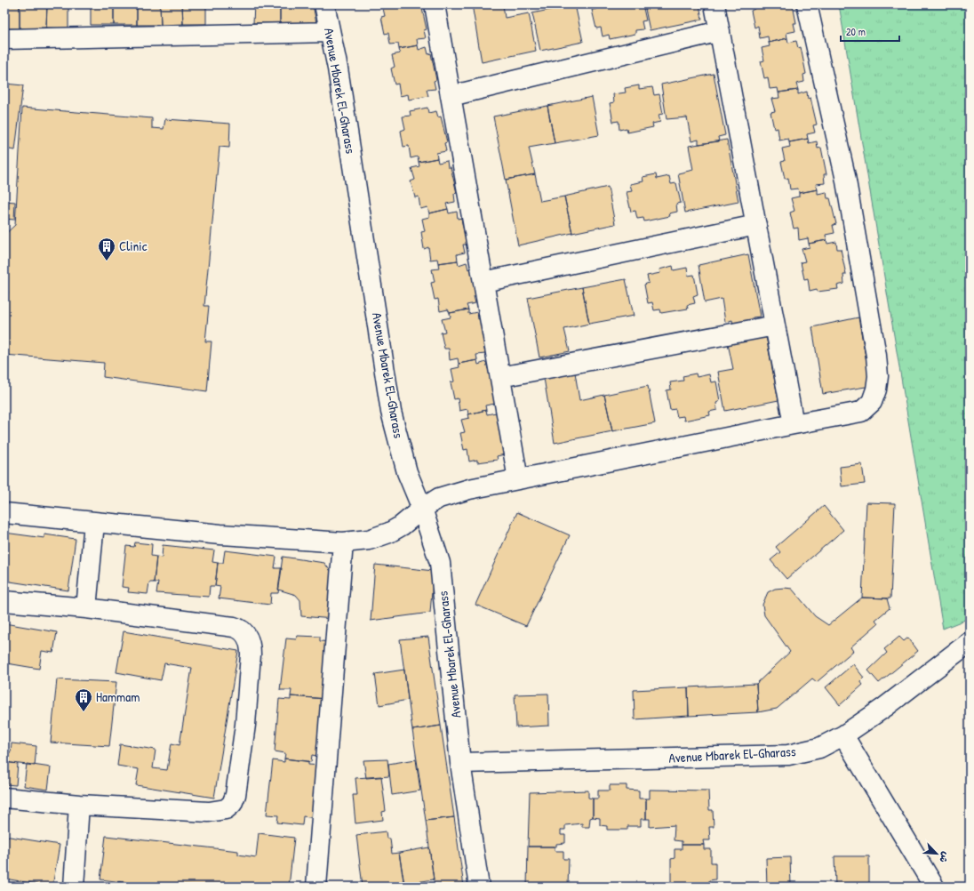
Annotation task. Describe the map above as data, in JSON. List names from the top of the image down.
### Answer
{
  "streets": {
    "street": ["Avenue Mbarek El-Gharass"]
  },
  "places": {
    "building": ["Clinic", "Hammam"]
  },
  "scale_bar": "20 m",
  "north": "bottom right"
}
